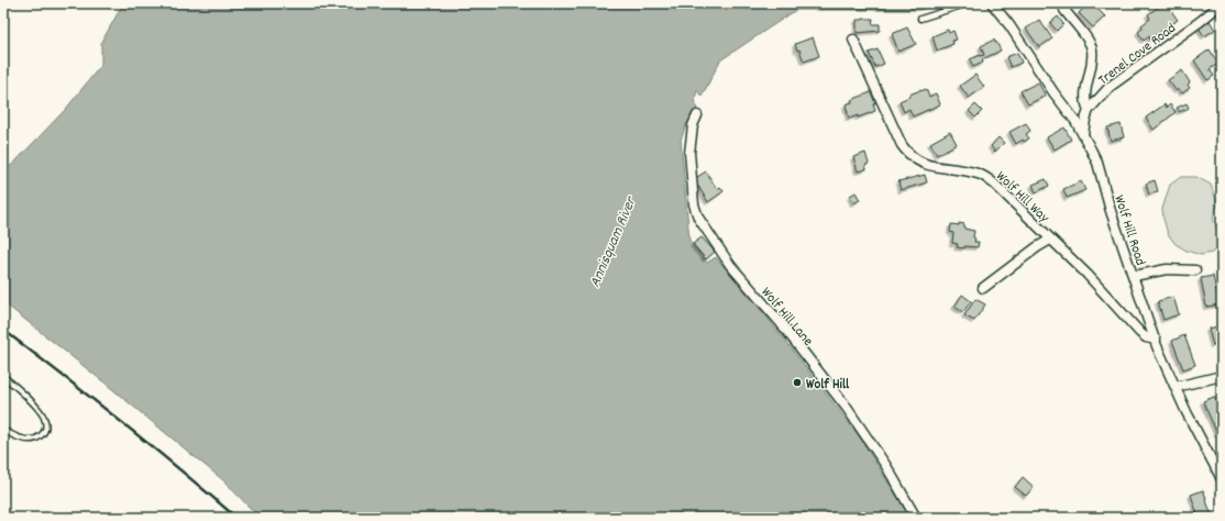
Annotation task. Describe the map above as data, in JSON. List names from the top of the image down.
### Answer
{
  "streets": {
    "street": [
      "Trenel Cove Road",
      "Wolf Hill Way",
      "Wolf Hill Road",
      "Wolf Hill Lane"
    ]
  },
  "crossings": [
    ["Trenel Cove Road", "Wolf Hill Road"],
    ["Wolf Hill Way", "Wolf Hill Road"]
  ],
  "water": ["Annisquam River"],
  "places": ["Wolf Hill"]
}
